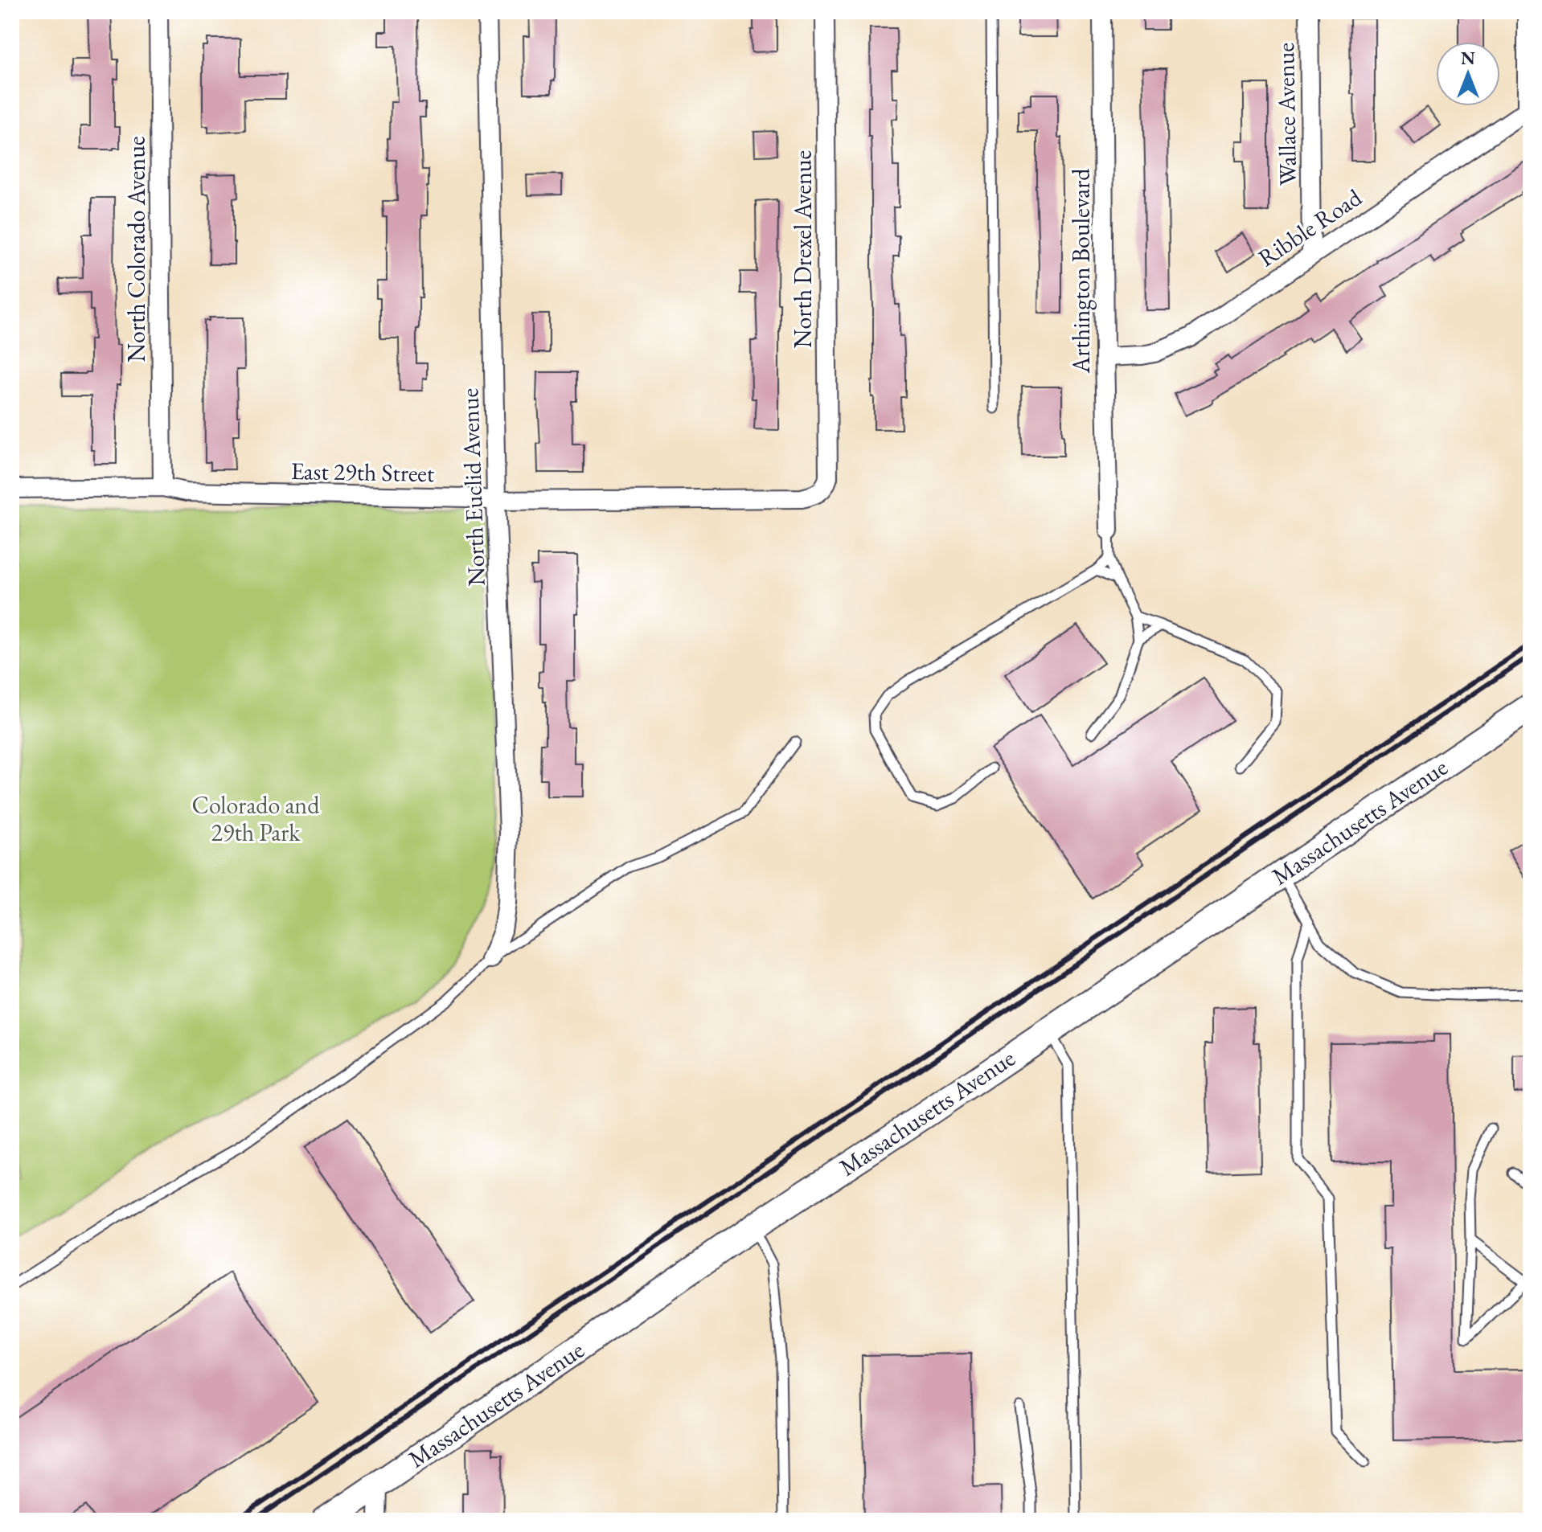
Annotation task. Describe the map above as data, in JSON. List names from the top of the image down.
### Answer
{
  "streets": {
    "main road": ["Massachusetts Avenue"],
    "street": [
      "Wallace Avenue",
      "Ribble Road",
      "North Colorado Avenue",
      "North Drexel Avenue",
      "Arthington Boulevard",
      "East 29th Street",
      "North Euclid Avenue"
    ]
  },
  "crossings": [
    ["Wallace Avenue", "Ribble Road"],
    ["Ribble Road", "Arthington Boulevard"],
    ["North Colorado Avenue", "East 29th Street"],
    ["North Drexel Avenue", "East 29th Street"],
    ["East 29th Street", "North Euclid Avenue"]
  ],
  "parks": ["Colorado and 29th Park"],
  "north": "top"
}
